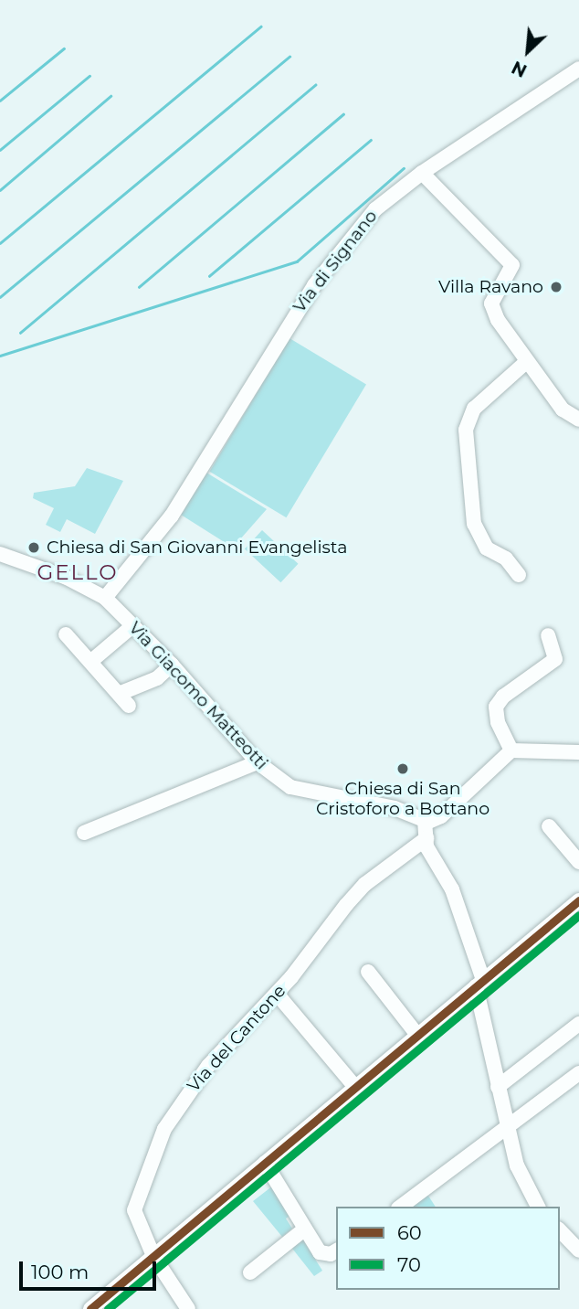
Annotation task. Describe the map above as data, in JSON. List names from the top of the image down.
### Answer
{
  "streets": {
    "street": ["Via di Signano", "Via Giacomo Matteotti", "Via del Cantone"]
  },
  "crossings": [
    ["Via di Signano", "Via Giacomo Matteotti"]
  ],
  "districts": ["GELLO"],
  "places": ["Villa Ravano", "Chiesa di San Giovanni Evangelista", "Chiesa di San Cristoforo a Bottano"],
  "lines": ["transit line 60", "transit line 70"],
  "legend": ["60", "70"],
  "scale_bar": "100 m",
  "north": "bottom left"
}
